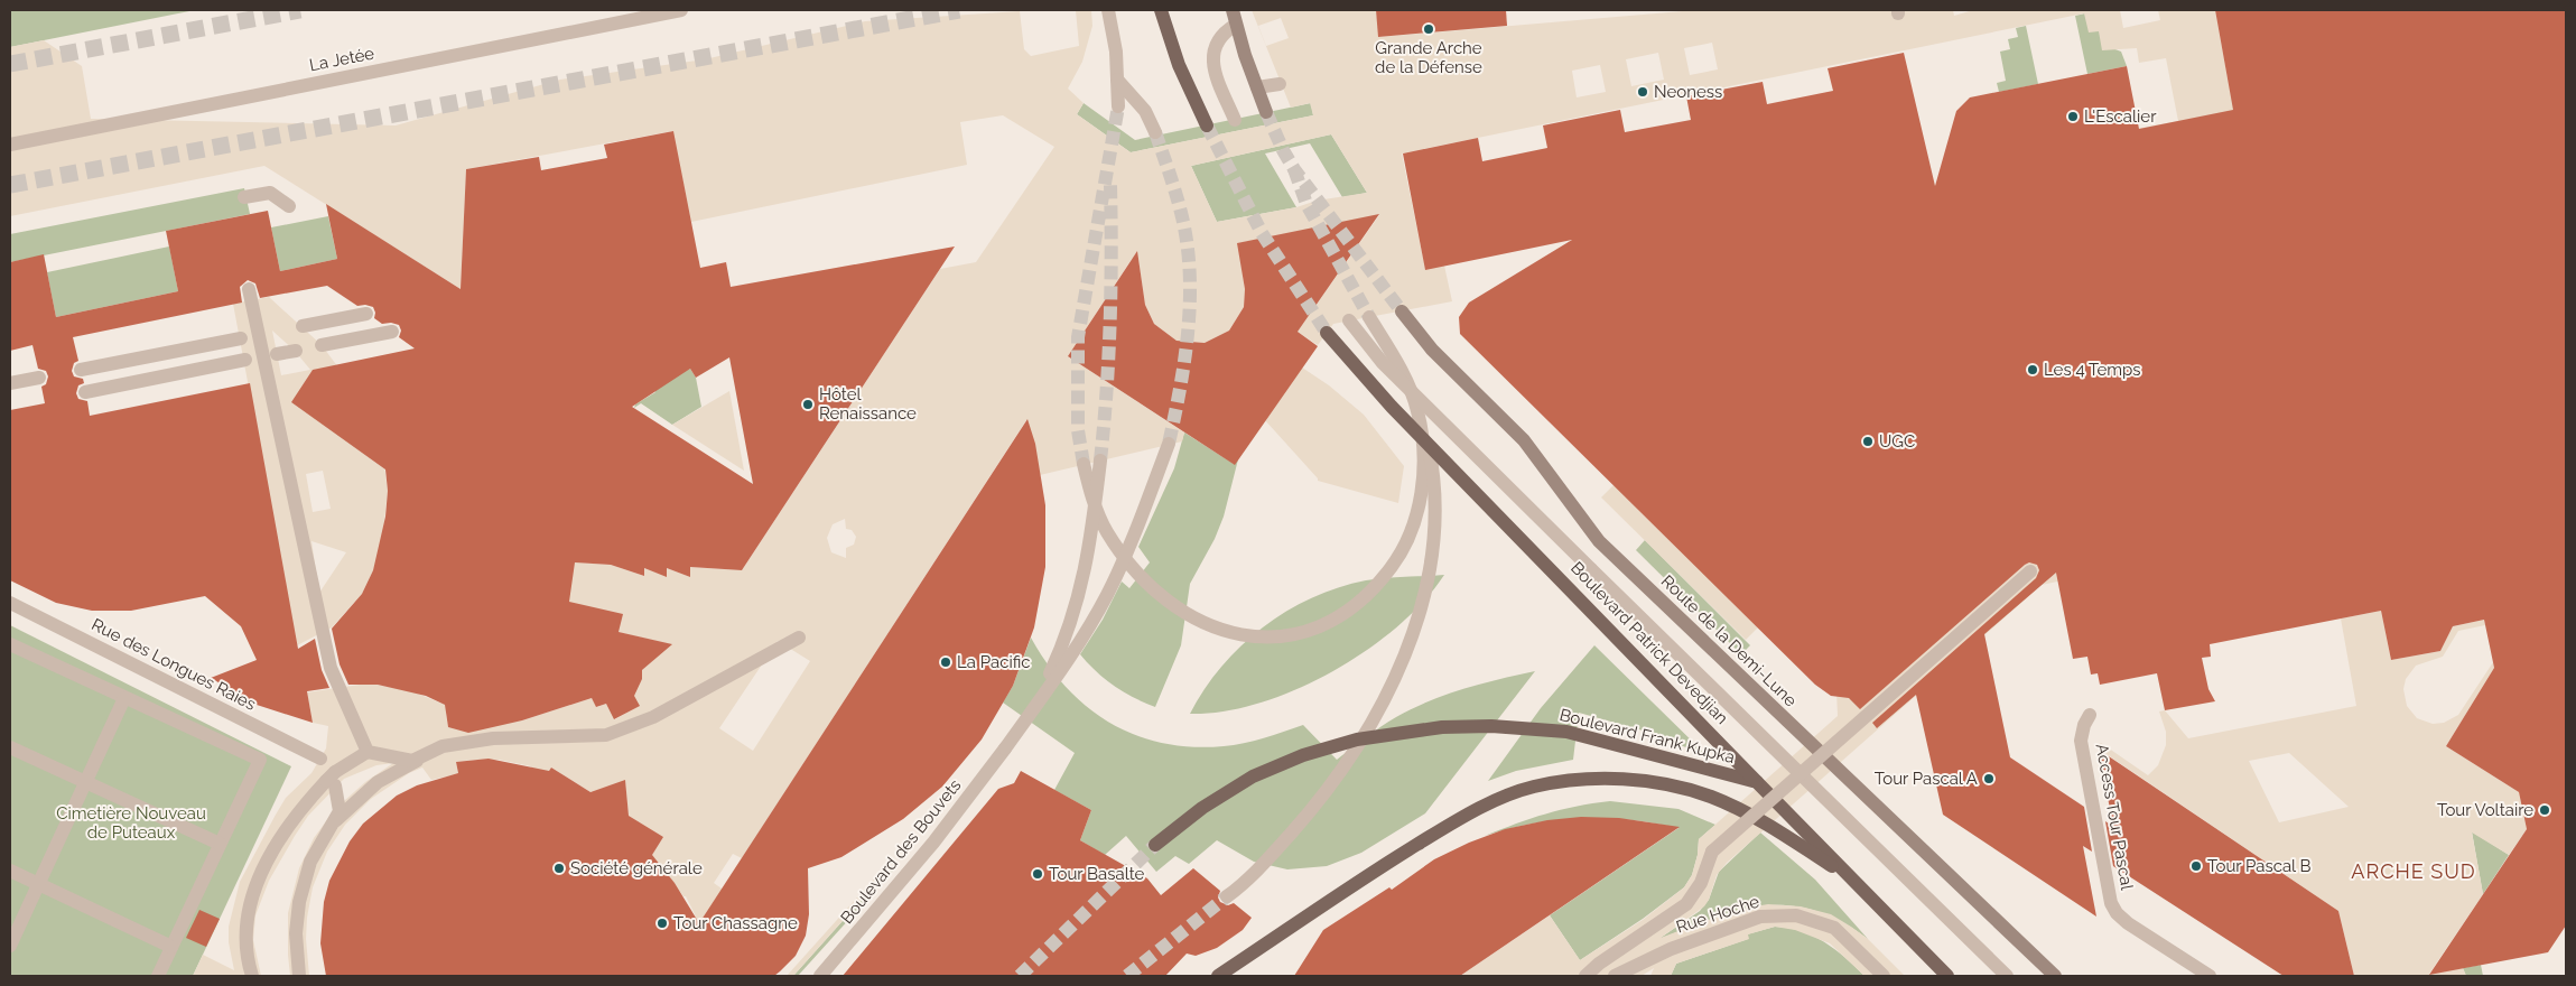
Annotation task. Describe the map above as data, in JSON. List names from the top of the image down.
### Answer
{
  "streets": {
    "main road": ["Boulevard Patrick Devedjian", "Boulevard Frank Kupka"],
    "street": [
      "La Jetée",
      "Route de la Demi-Lune",
      "Rue des Longues Raies",
      "Access Tour Pascal",
      "Boulevard des Bouvets",
      "Rue Hoche"
    ]
  },
  "crossings": [
    ["Boulevard Patrick Devedjian", "Boulevard Frank Kupka"]
  ],
  "districts": ["ARCHE SUD"],
  "parks": ["Cimetière Nouveau de Puteaux"],
  "places": [
    "Grande Arche de la Défense",
    "Neoness",
    "L'Escalier",
    "Les 4 Temps",
    "Hôtel Renaissance",
    "UGC",
    "La Pacific",
    "Tour Pascal A",
    "Tour Voltaire",
    "Tour Pascal B",
    "Société générale",
    "Tour Basalte",
    "Tour Chassagne"
  ]
}
